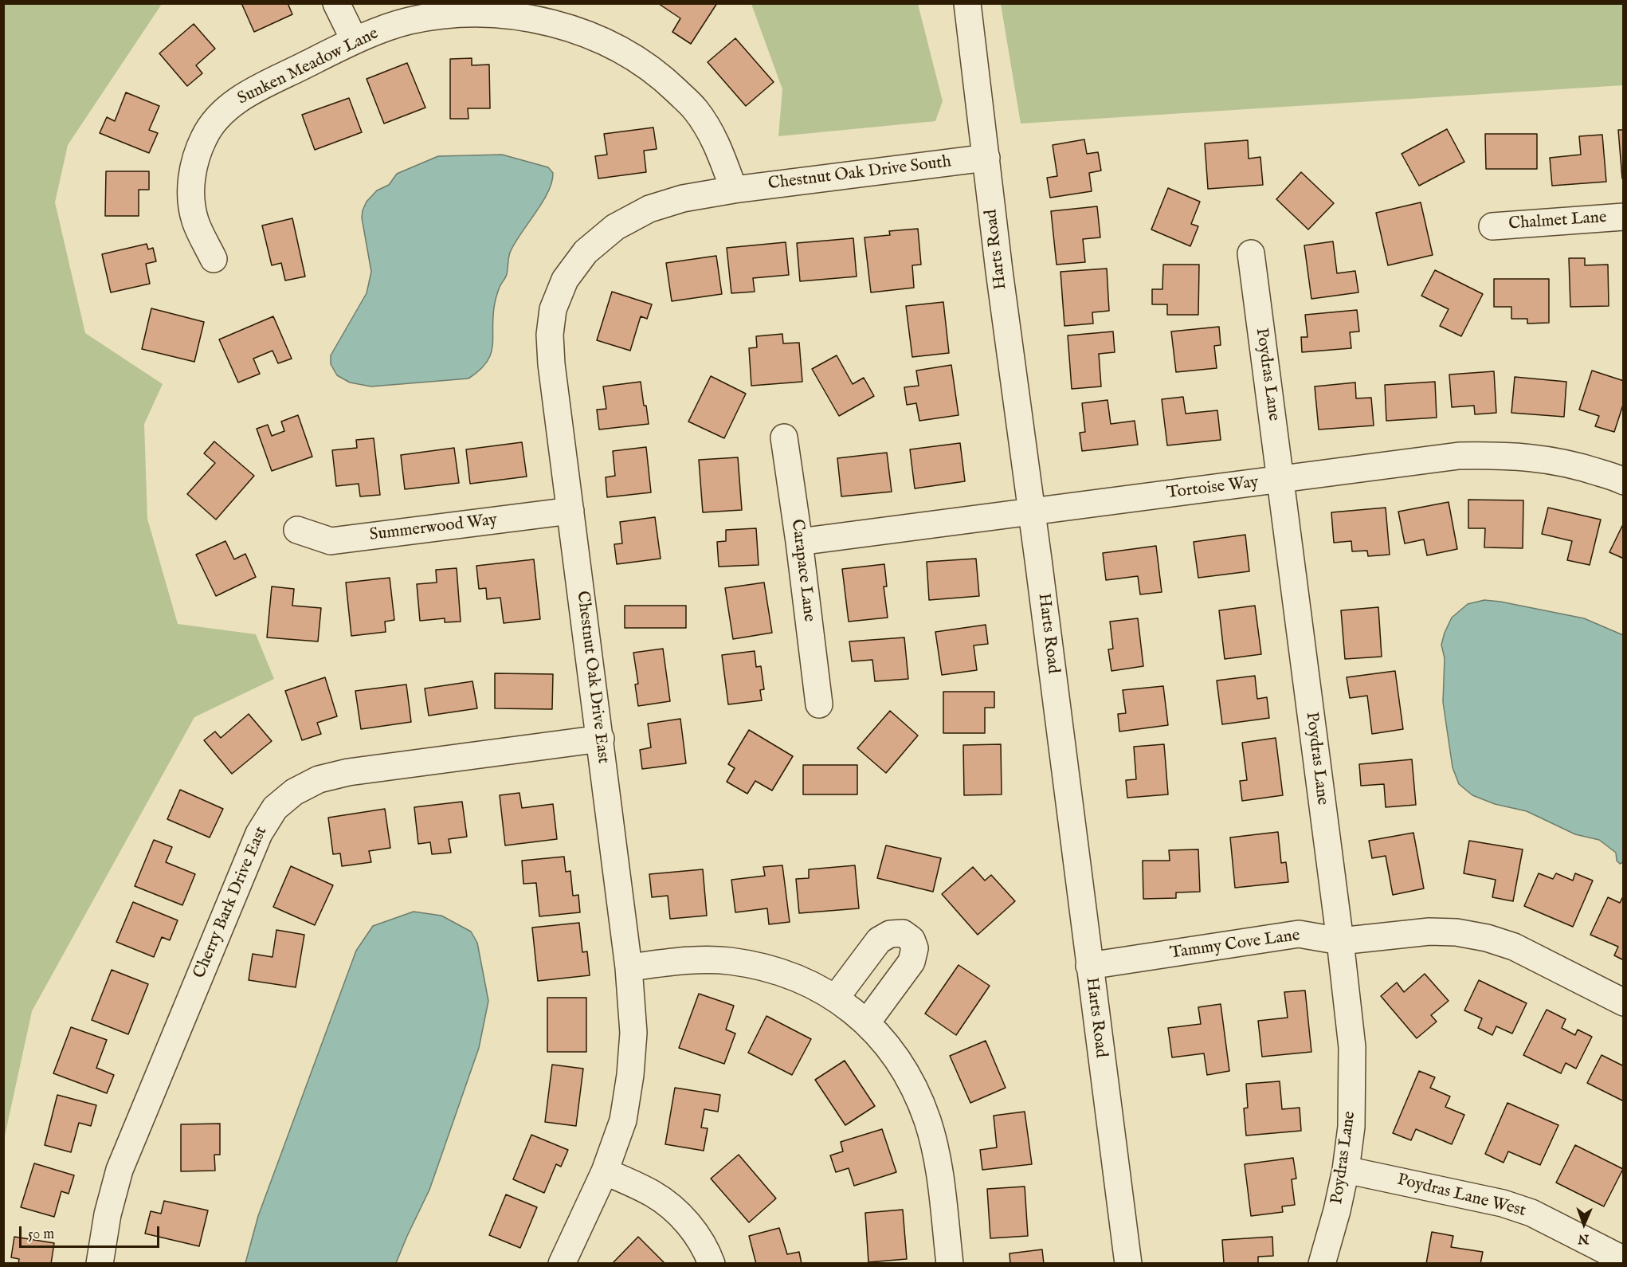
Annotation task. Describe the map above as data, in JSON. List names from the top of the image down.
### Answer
{
  "streets": {
    "street": [
      "Sunken Meadow Lane",
      "Chestnut Oak Drive South",
      "Chalmet Lane",
      "Harts Road",
      "Poydras Lane",
      "Tortoise Way",
      "Summerwood Way",
      "Carapace Lane",
      "Chestnut Oak Drive East",
      "Cherry Bark Drive East",
      "Tammy Cove Lane",
      "Poydras Lane West"
    ]
  },
  "crossings": [
    ["Sunken Meadow Lane", "Chestnut Oak Drive South"],
    ["Sunken Meadow Lane", "Chestnut Oak Drive East"],
    ["Chestnut Oak Drive South", "Harts Road"],
    ["Chestnut Oak Drive South", "Chestnut Oak Drive East"],
    ["Harts Road", "Tortoise Way"],
    ["Harts Road", "Tammy Cove Lane"],
    ["Poydras Lane", "Tortoise Way"],
    ["Poydras Lane", "Tammy Cove Lane"],
    ["Poydras Lane", "Poydras Lane West"],
    ["Tortoise Way", "Carapace Lane"],
    ["Summerwood Way", "Chestnut Oak Drive East"],
    ["Chestnut Oak Drive East", "Cherry Bark Drive East"]
  ],
  "scale_bar": "50 m",
  "north": "bottom"
}
